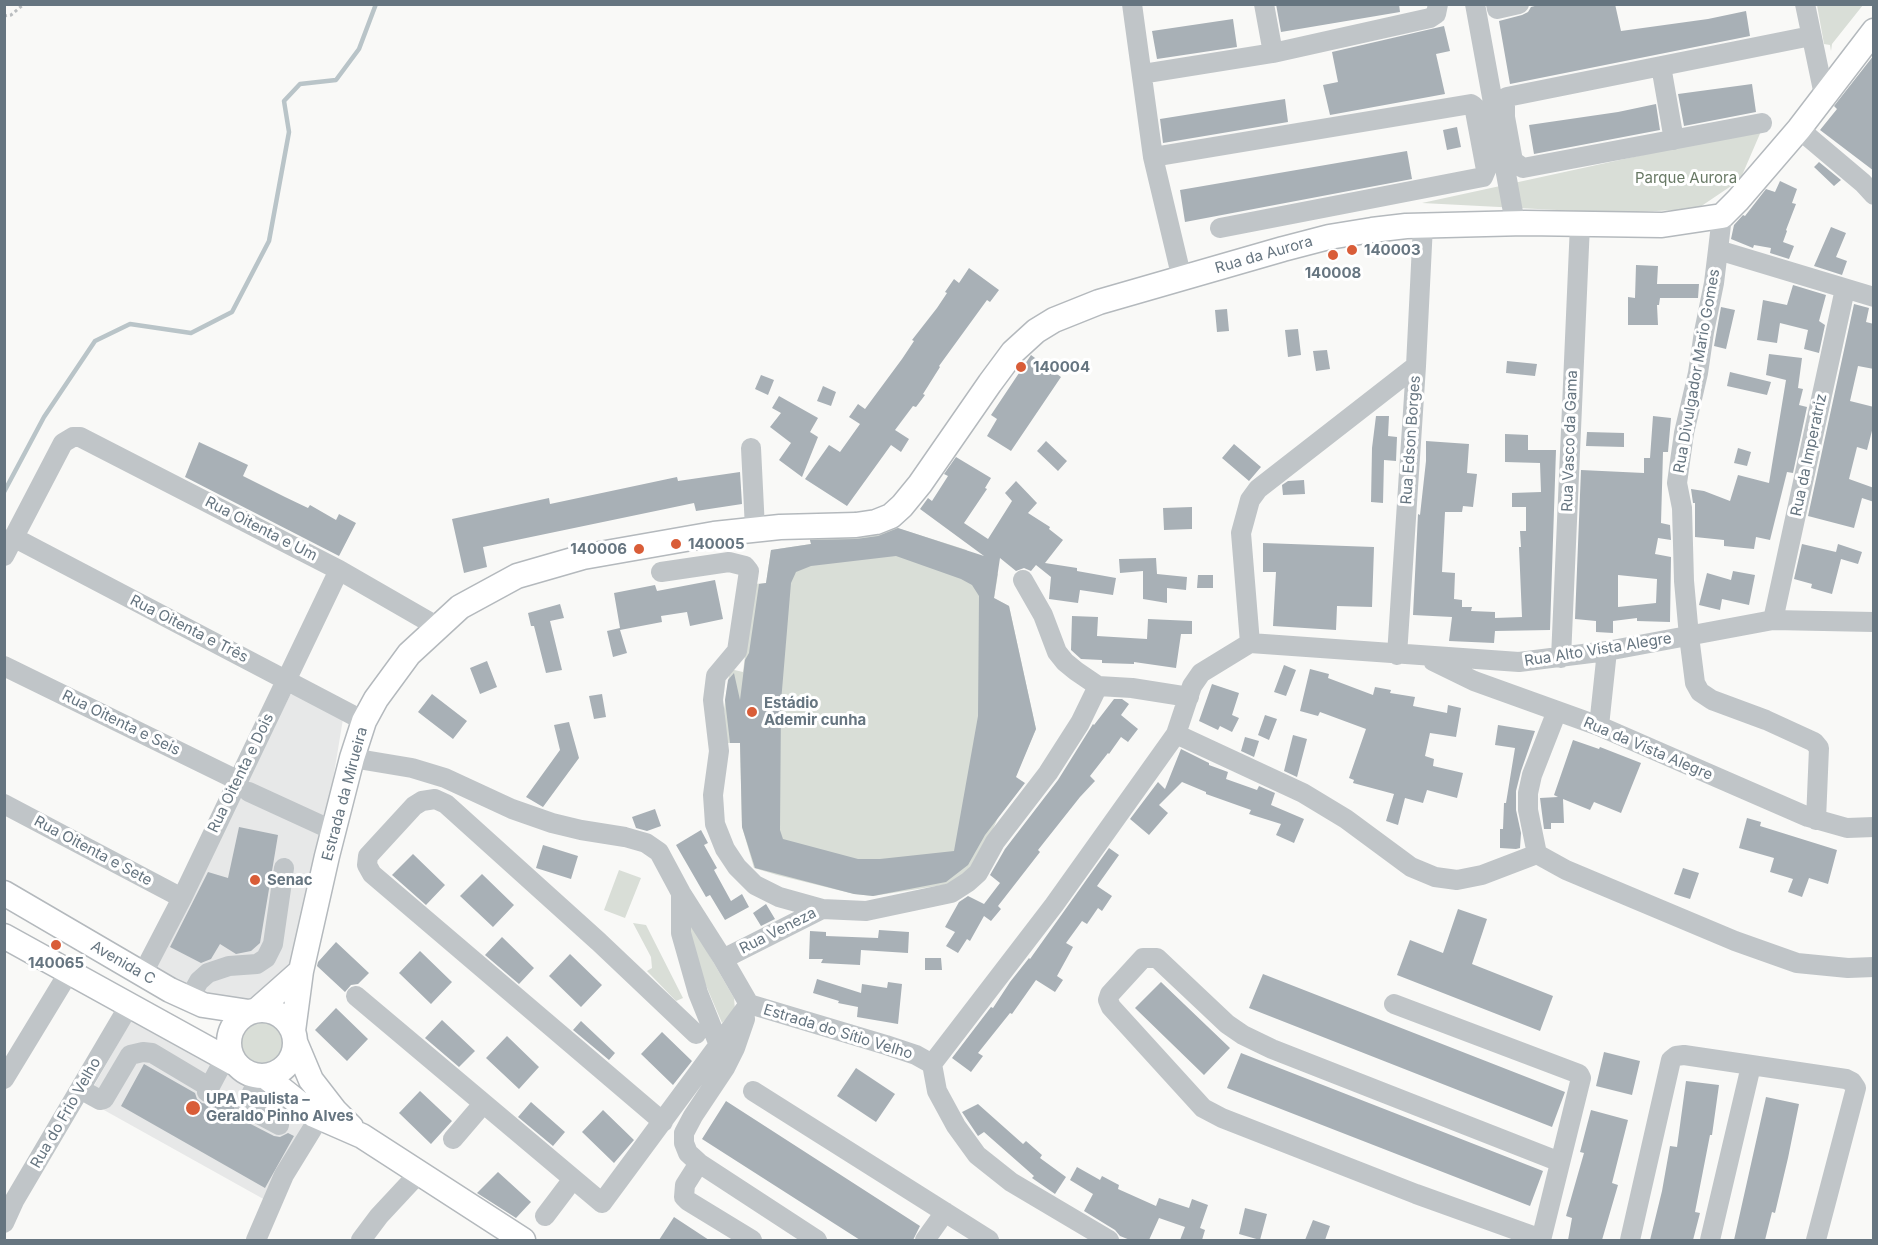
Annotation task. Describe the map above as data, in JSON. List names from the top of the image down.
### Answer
{
  "streets": {
    "main road": ["Rua da Aurora", "Estrada da Mirueira", "Avenida C"],
    "street": [
      "Rua Divulgador Mario Gomes",
      "Rua Edson Borges",
      "Rua Vasco da Gama",
      "Rua da Imperatriz",
      "Rua Oitenta e Um",
      "Rua Oitenta e Três",
      "Rua Alto Vista Alegre",
      "Rua Oitenta e Seis",
      "Rua da Vista Alegre",
      "Rua Oitenta e Dois",
      "Rua Oitenta e Sete",
      "Rua Veneza",
      "Estrada do Sítio Velho",
      "Rua do Frio Velho"
    ]
  },
  "crossings": [
    ["Rua da Aurora", "Rua Edson Borges"],
    ["Rua da Aurora", "Rua Vasco da Gama"],
    ["Rua da Aurora", "Estrada da Mirueira"],
    ["Rua Divulgador Mario Gomes", "Rua Alto Vista Alegre"],
    ["Rua Divulgador Mario Gomes", "Rua da Vista Alegre"],
    ["Rua Edson Borges", "Rua Alto Vista Alegre"],
    ["Rua Vasco da Gama", "Rua Alto Vista Alegre"],
    ["Rua da Imperatriz", "Rua Alto Vista Alegre"],
    ["Rua Oitenta e Um", "Rua Oitenta e Três"],
    ["Rua Oitenta e Um", "Rua Oitenta e Dois"],
    ["Rua Oitenta e Um", "Estrada da Mirueira"],
    ["Rua Oitenta e Três", "Rua Oitenta e Dois"],
    ["Rua Oitenta e Três", "Estrada da Mirueira"],
    ["Rua Alto Vista Alegre", "Rua da Vista Alegre"],
    ["Rua Oitenta e Seis", "Rua Oitenta e Dois"],
    ["Rua Oitenta e Seis", "Estrada da Mirueira"],
    ["Rua Oitenta e Dois", "Rua Oitenta e Sete"],
    ["Rua Oitenta e Dois", "Avenida C"],
    ["Estrada da Mirueira", "Rua Veneza"],
    ["Estrada da Mirueira", "Avenida C"],
    ["Rua Veneza", "Estrada do Sítio Velho"]
  ],
  "parks": ["Parque Aurora"],
  "places": [
    "140003",
    "140008",
    "140004",
    "140005",
    "140006",
    "Estádio Ademir cunha",
    "Senac",
    "140065",
    "UPA Paulista – Geraldo Pinho Alves"
  ]
}
